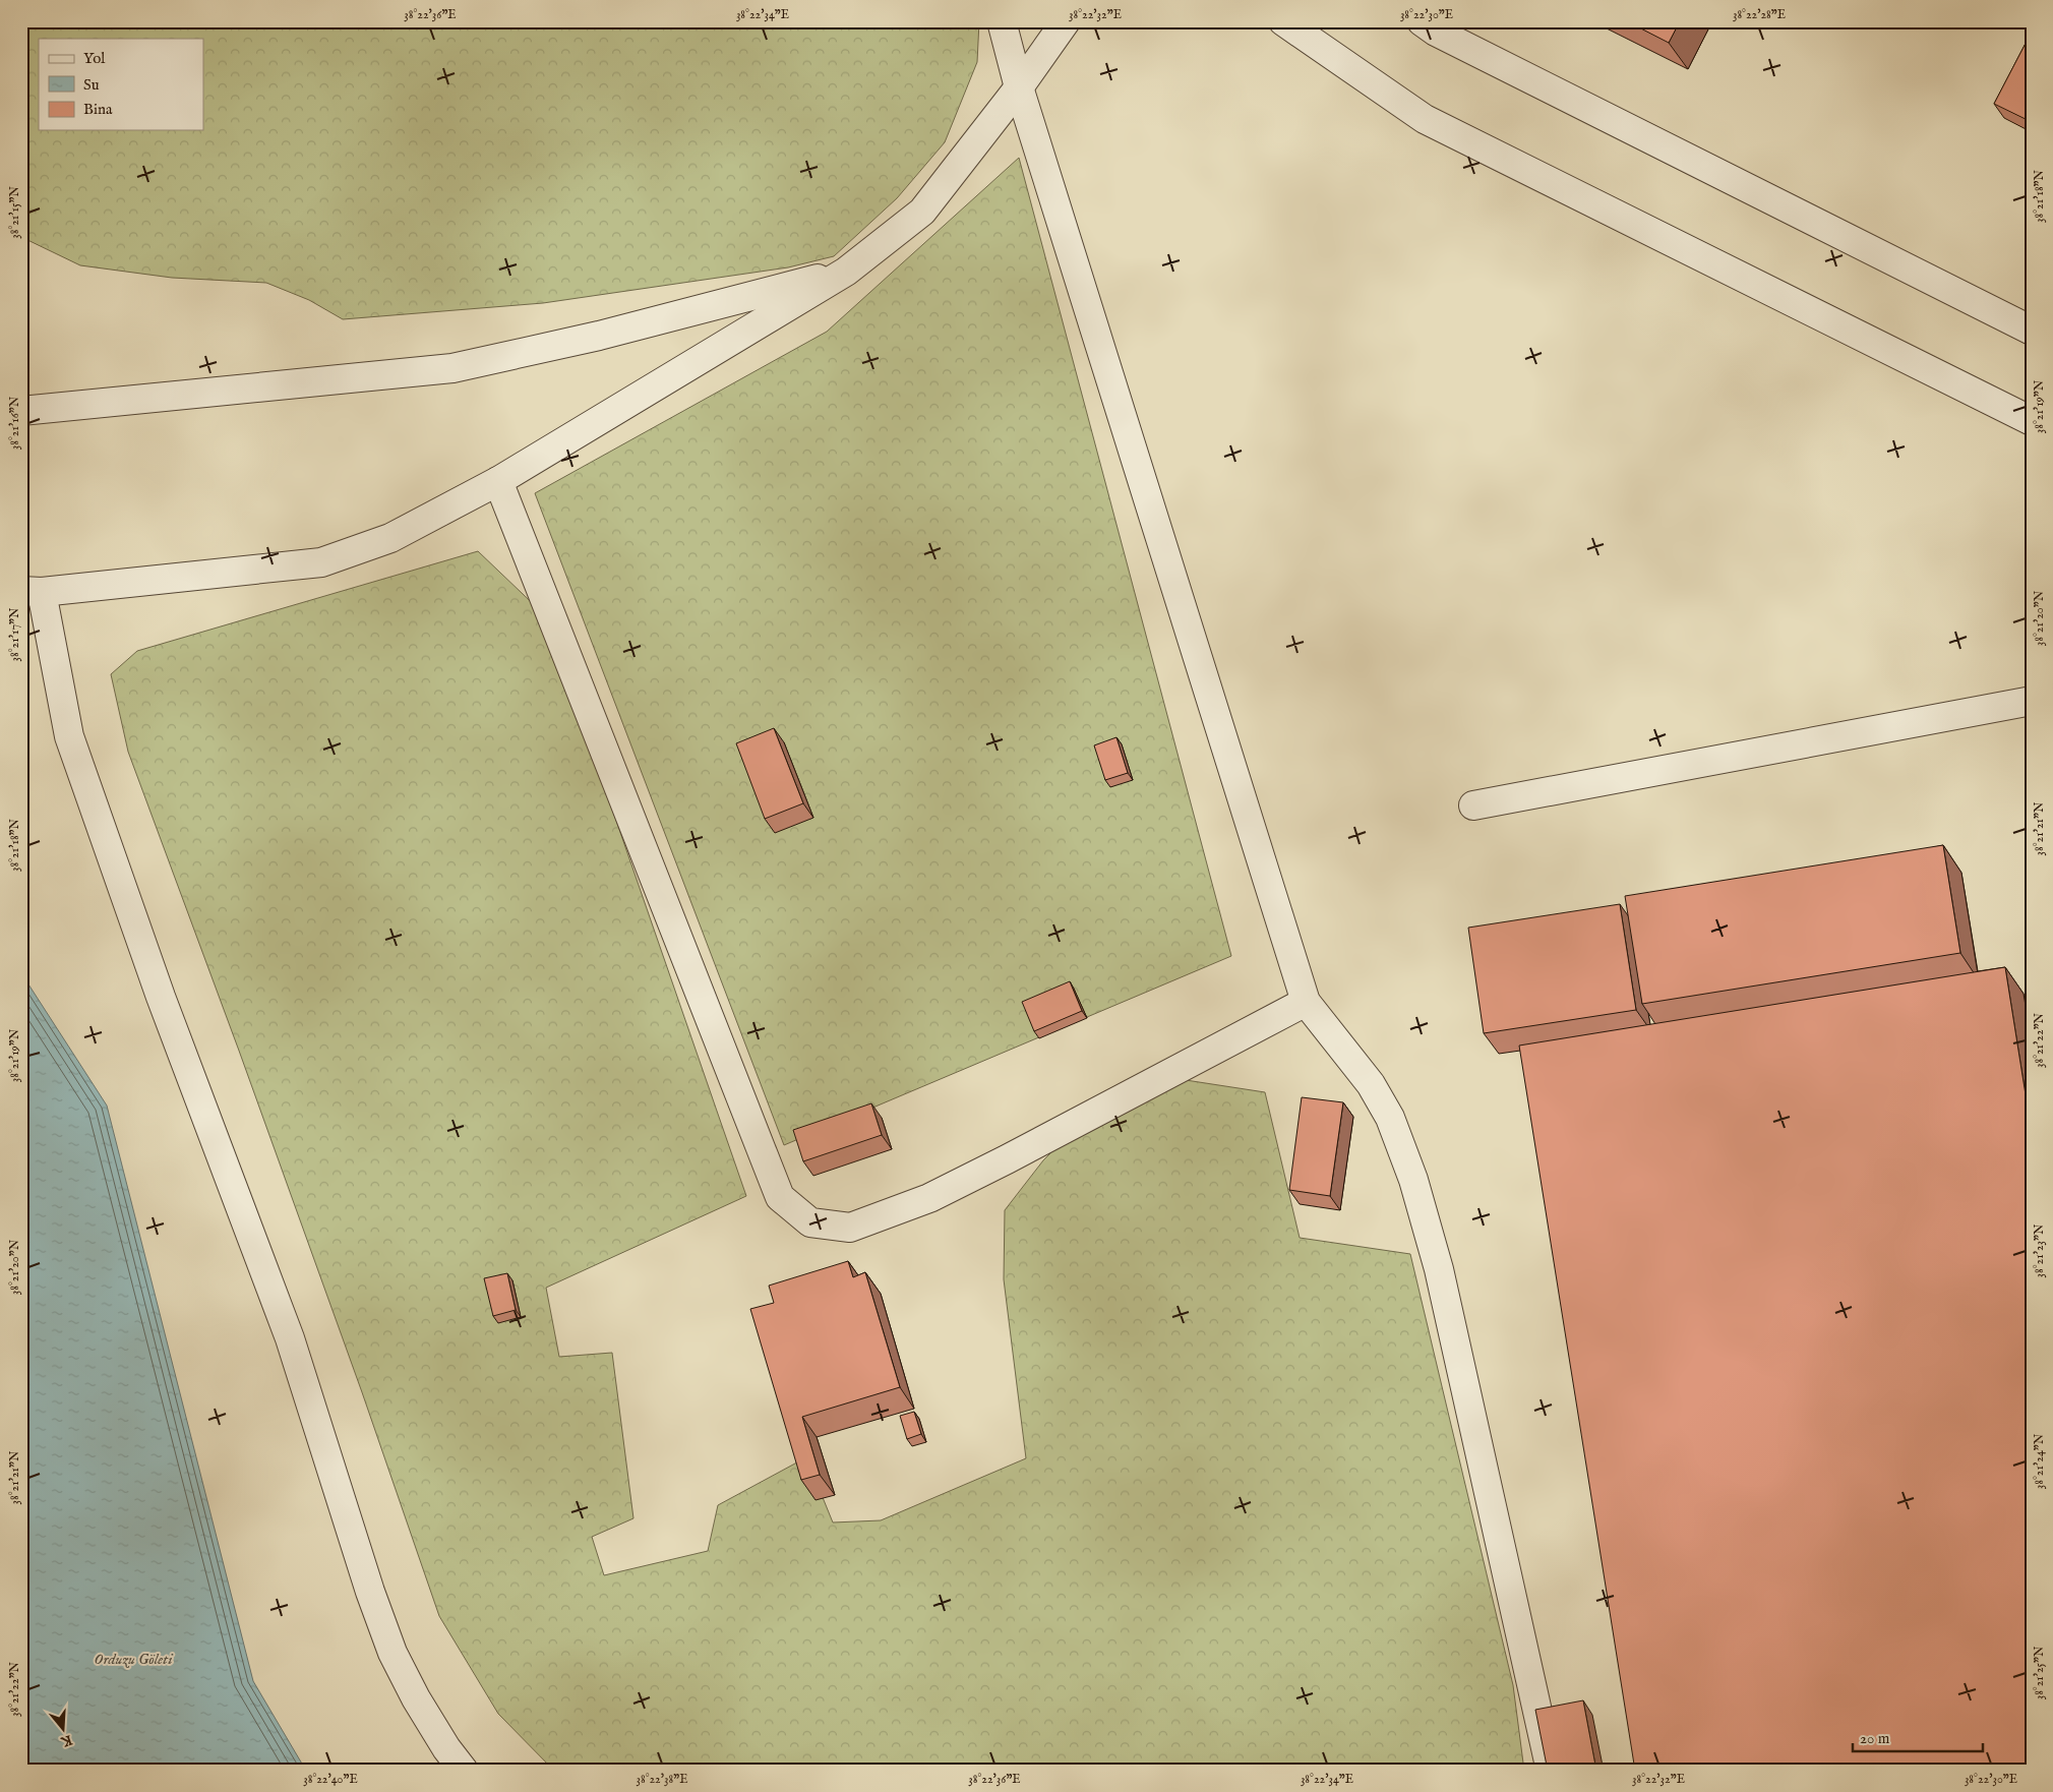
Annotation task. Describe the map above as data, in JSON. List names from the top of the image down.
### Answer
{
  "water": ["Orduzu Göleti"],
  "legend": ["Yol", "Su", "Bina"],
  "scale_bar": "20 m",
  "north": "bottom",
  "coordinates": [
    "38°22'36\"E",
    "38°22'34\"E",
    "38°22'32\"E",
    "38°22'30\"E",
    "38°22'28\"E",
    "38°21'18\"N",
    "38°21'15\"N",
    "38°21'19\"N",
    "38°21'16\"N",
    "38°21'20\"N",
    "38°21'17\"N",
    "38°21'21\"N",
    "38°21'22\"N",
    "38°21'23\"N",
    "38°21'24\"N",
    "38°21'25\"N",
    "38°22'40\"E",
    "38°22'38\"E"
  ]
}
